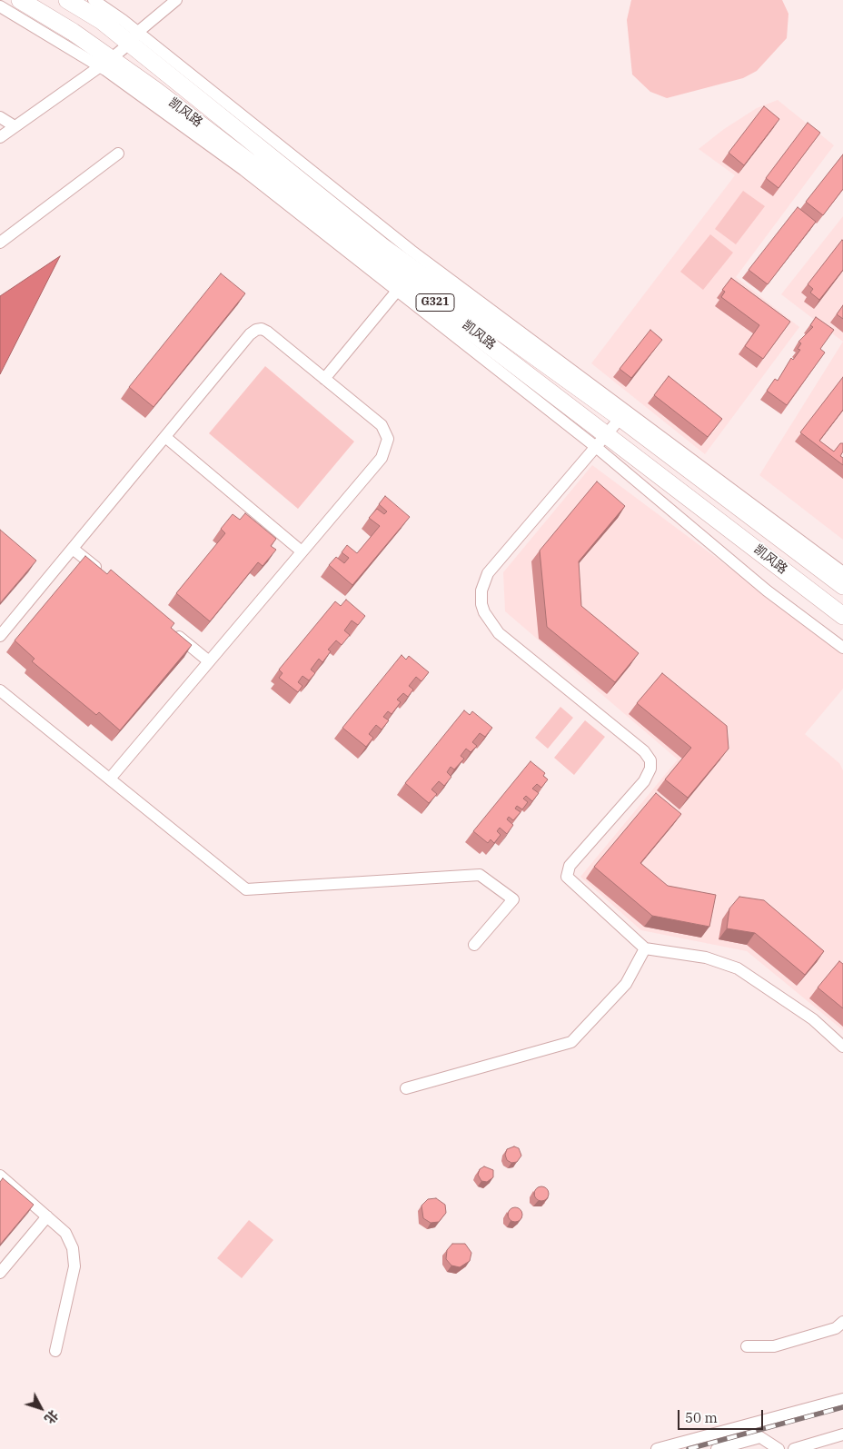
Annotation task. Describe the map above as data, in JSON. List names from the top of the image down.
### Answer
{
  "streets": {
    "highway": ["凯风路", "G321"]
  },
  "scale_bar": "50 m",
  "north": "bottom right"
}
